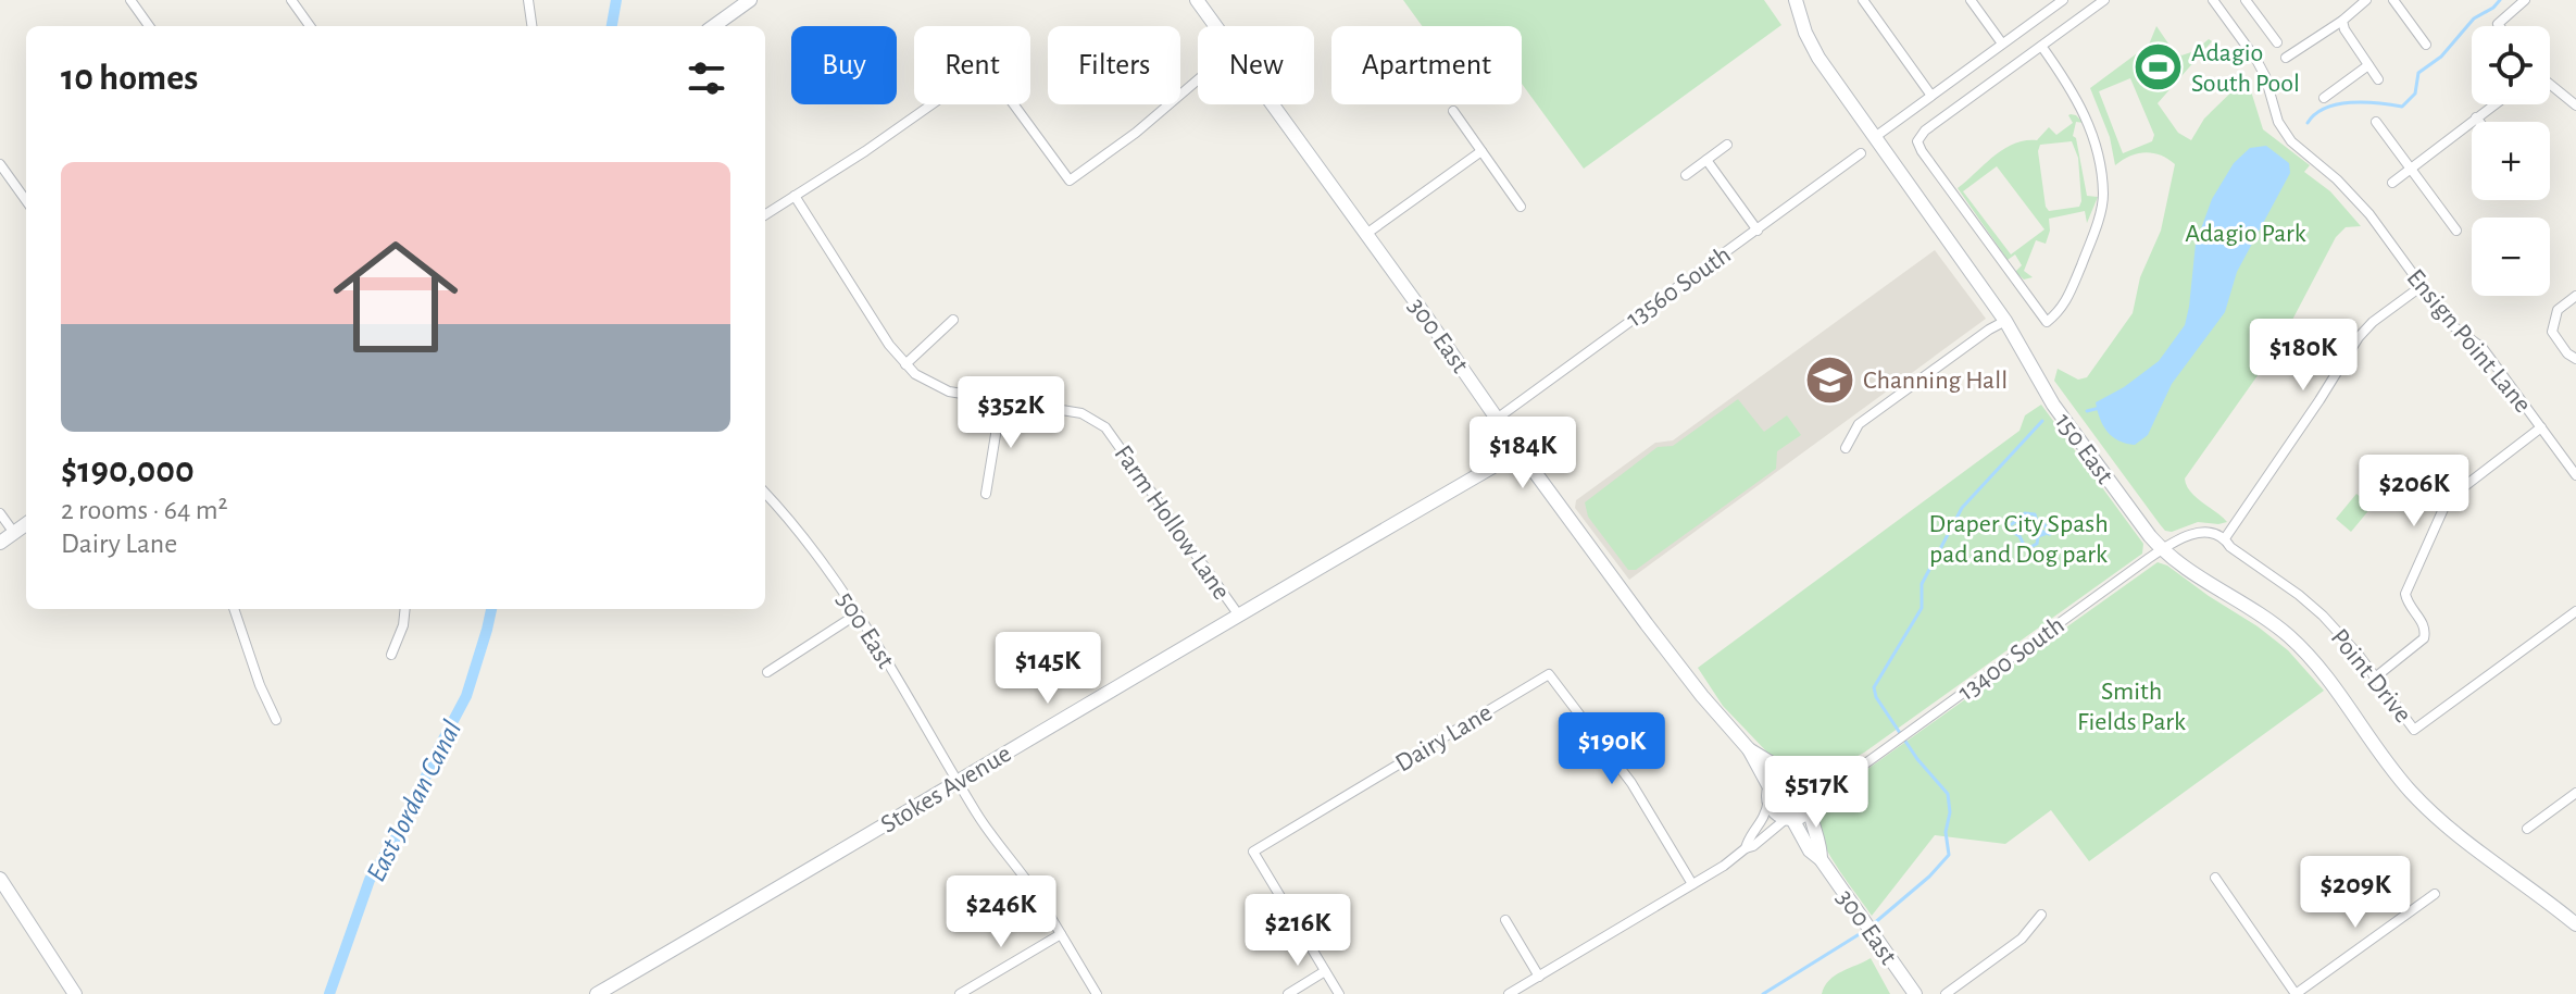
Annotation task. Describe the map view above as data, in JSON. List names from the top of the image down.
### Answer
{
  "streets": {
    "street": [
      "13560 South",
      "300 East",
      "Ensign Point Lane",
      "150 East",
      "Farm Hollow Lane",
      "500 East",
      "13400 South",
      "Point Drive",
      "Dairy Lane",
      "Stokes Avenue"
    ]
  },
  "crossings": [
    ["13560 South", "300 East"],
    ["300 East", "13400 South"],
    ["300 East", "Stokes Avenue"],
    ["150 East", "13400 South"],
    ["Farm Hollow Lane", "Stokes Avenue"],
    ["500 East", "Stokes Avenue"]
  ],
  "water": ["East Jordan Canal"],
  "parks": ["Adagio Park", "Draper City Spash pad and Dog park", "Smith Fields Park"],
  "places": {
    "sports": ["Adagio South Pool"],
    "school or university": ["Channing Hall"]
  },
  "page": {
    "map_buttons": ["+", "−"],
    "chip": [
      "Buy",
      "Rent",
      "Filters",
      "New",
      "Apartment"
    ],
    "heading": "10 homes",
    "list": [
      {
        "name": "$190,000",
        "note": "2 rooms · 64 m² · Dairy Lane"
      }
    ],
    "price": [
      "$180K",
      "$352K",
      "$184K",
      "$206K",
      "$145K",
      "$190K",
      "$517K",
      "$209K",
      "$246K",
      "$216K"
    ]
  }
}
